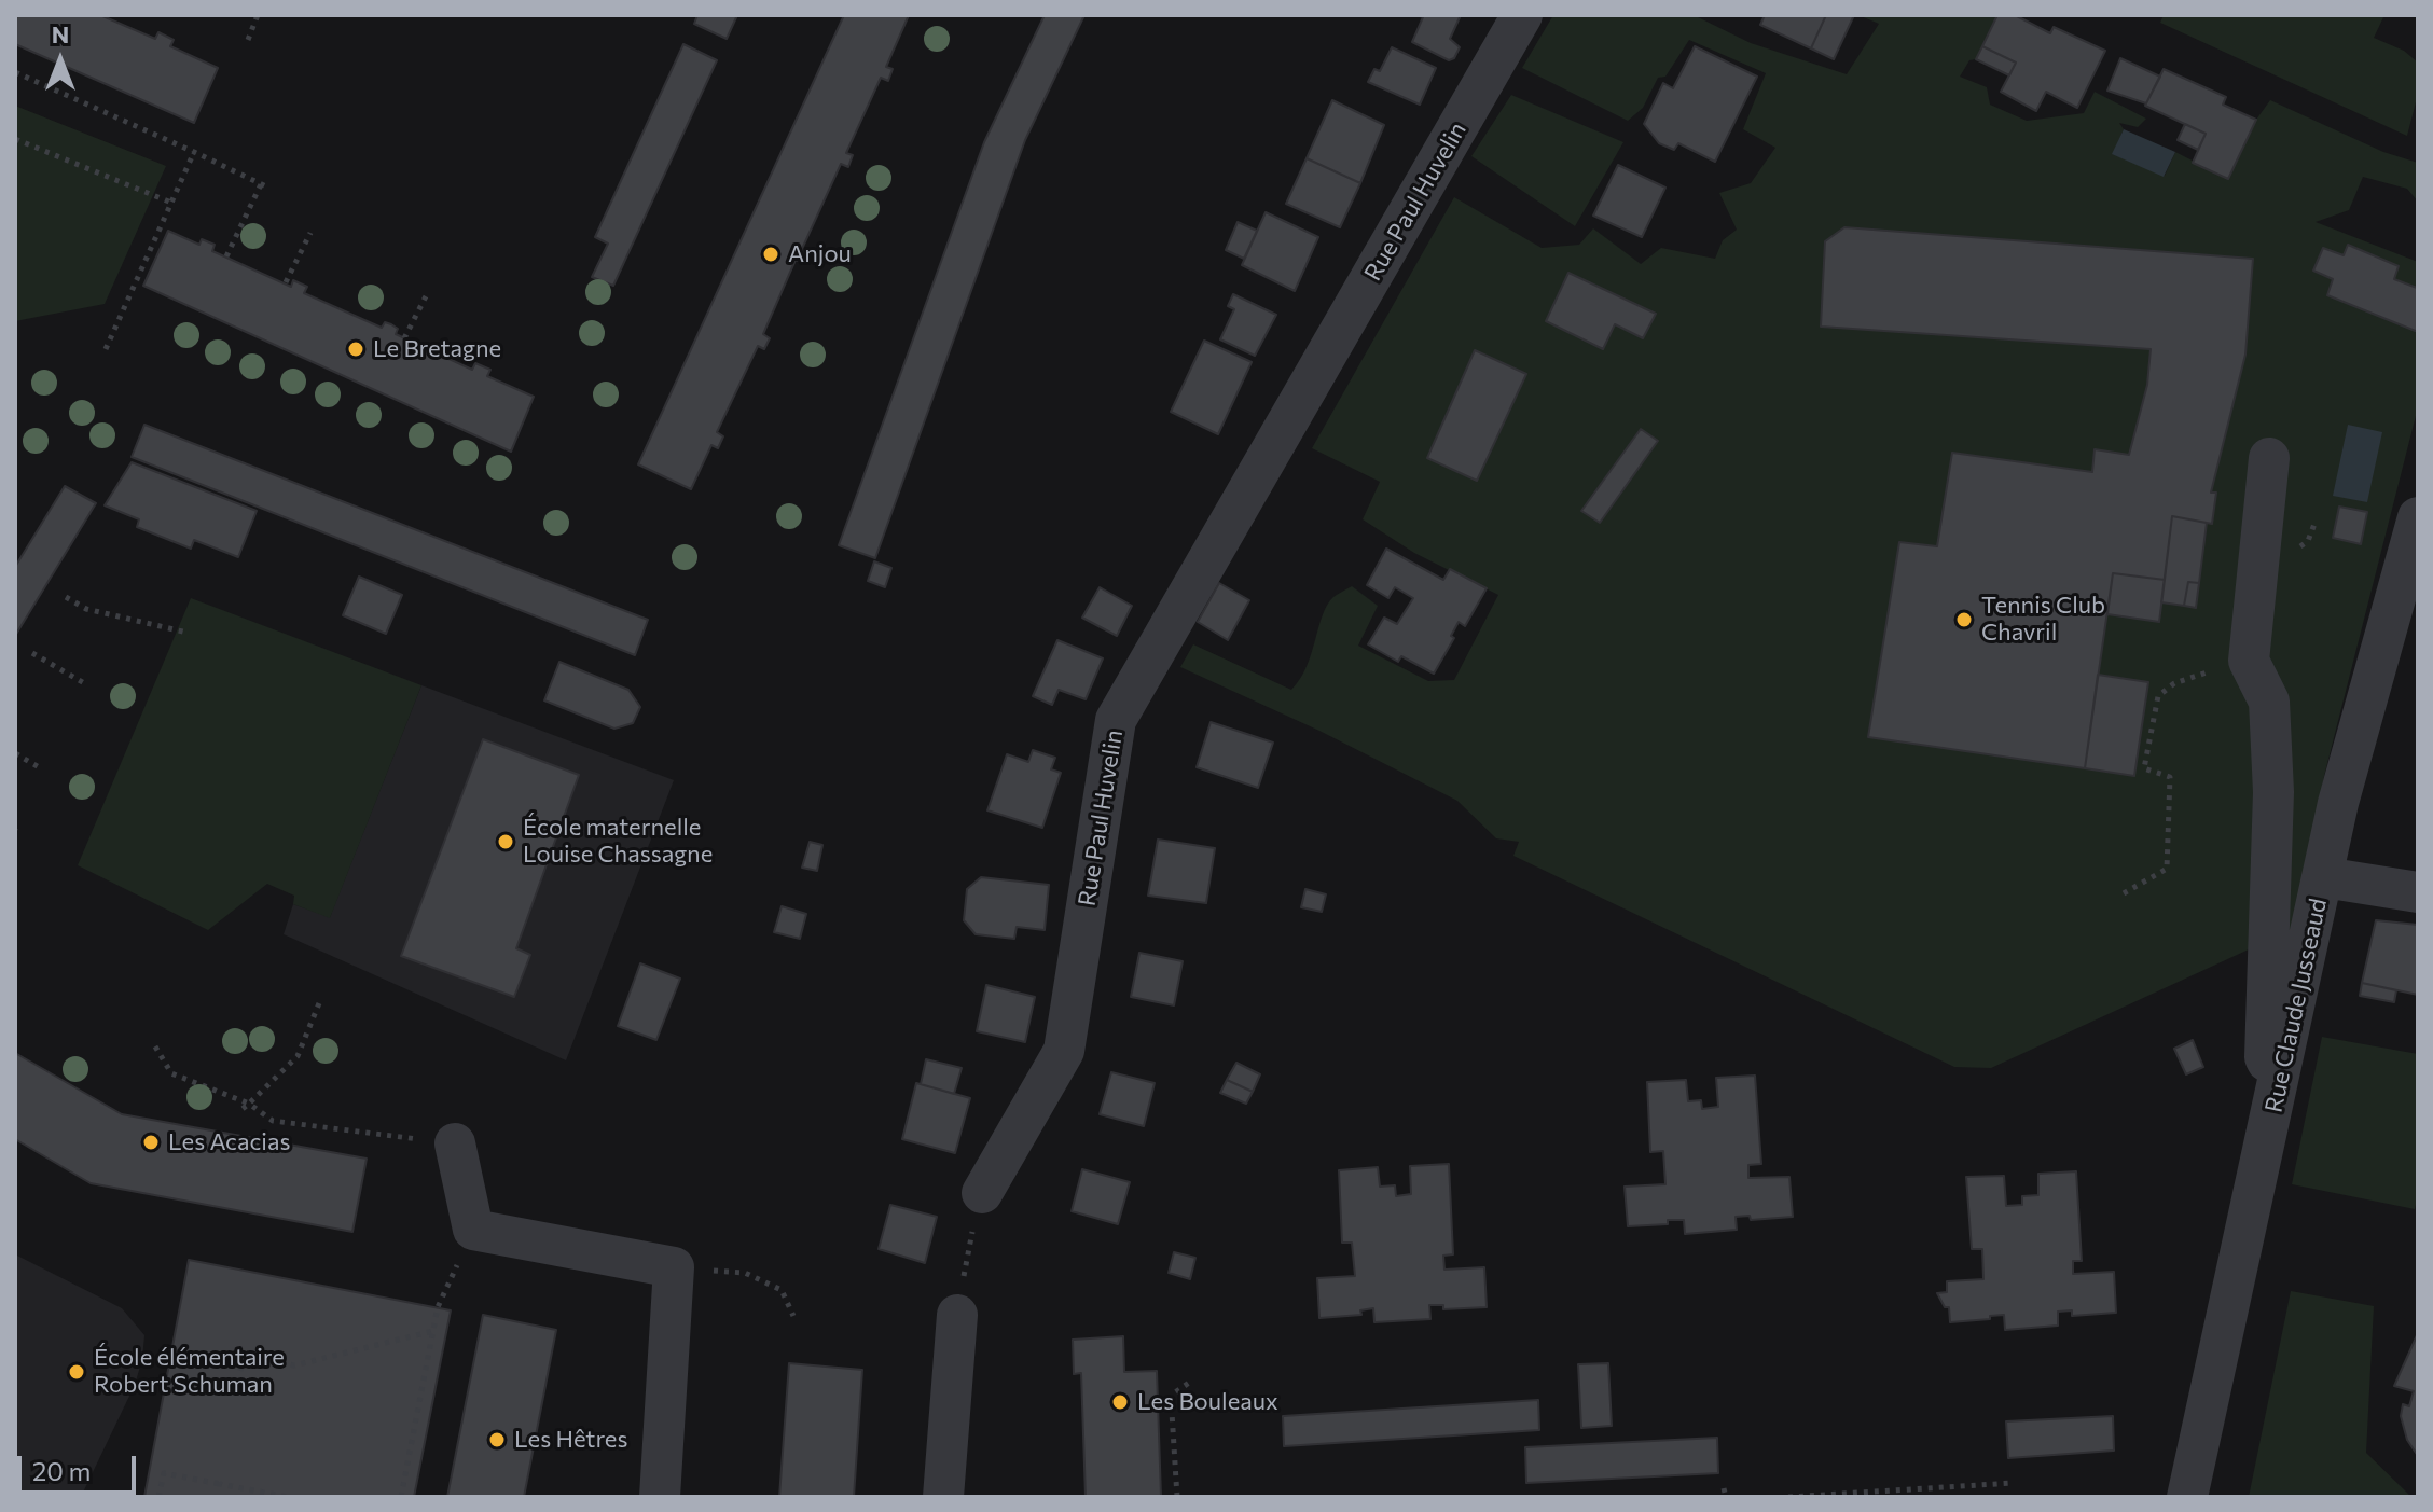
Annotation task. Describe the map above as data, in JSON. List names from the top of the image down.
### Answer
{
  "streets": {
    "street": ["Rue Paul Huvelin", "Rue Claude Jusseaud"]
  },
  "places": [
    "Anjou",
    "Le Bretagne",
    "Tennis Club Chavril",
    "École maternelle Louise Chassagne",
    "Les Acacias",
    "École élémentaire Robert Schuman",
    "Les Bouleaux",
    "Les Hêtres"
  ],
  "scale_bar": "20 m",
  "north": "top"
}
